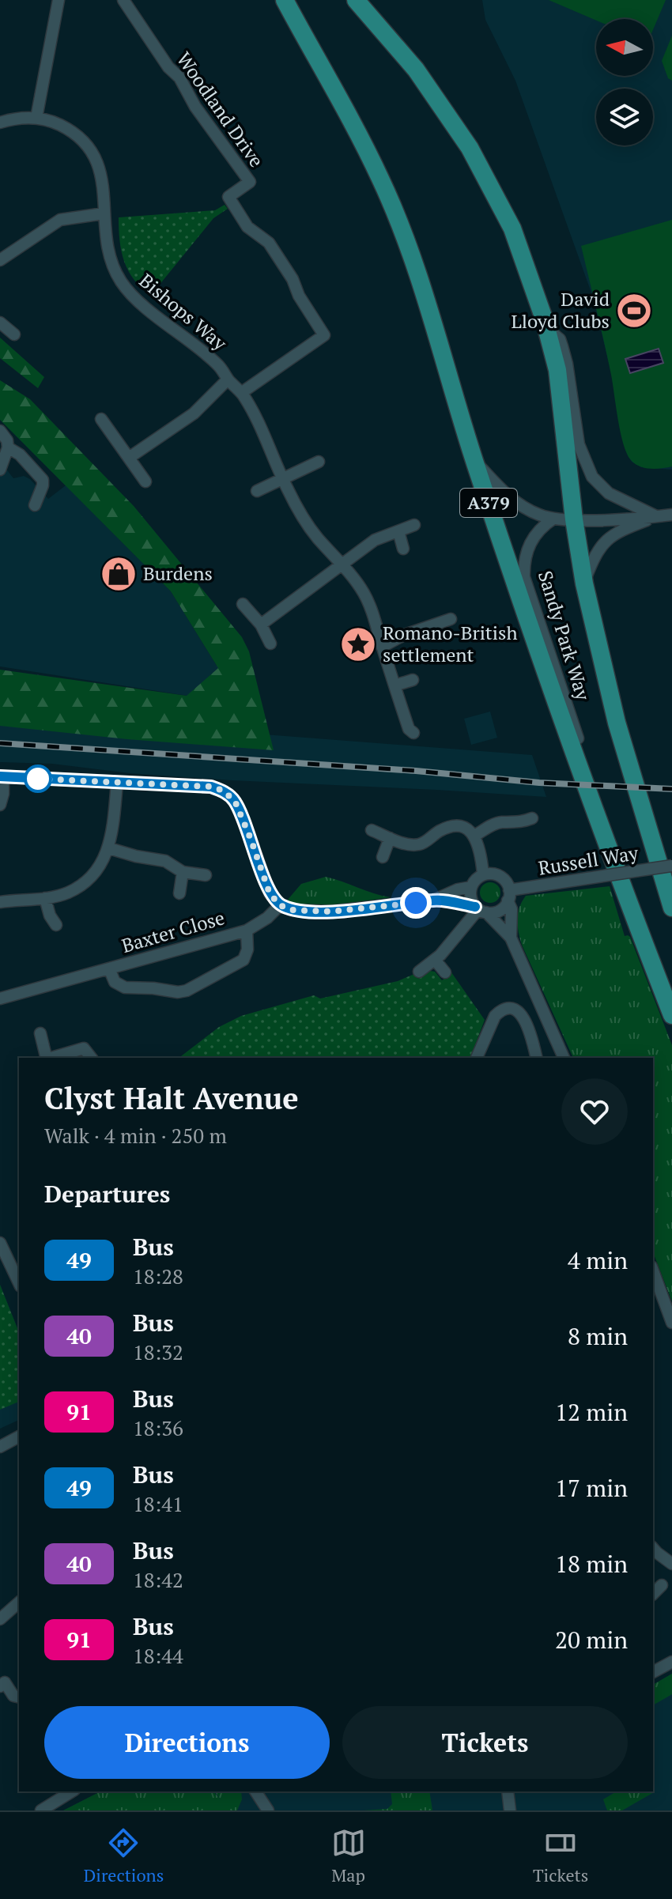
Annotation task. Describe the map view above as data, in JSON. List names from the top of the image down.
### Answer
{
  "streets": {
    "main road": ["A379"],
    "street": [
      "Woodland Drive",
      "Bishops Way",
      "Sandy Park Way",
      "Russell Way",
      "Baxter Close"
    ]
  },
  "crossings": [
    ["Woodland Drive", "Bishops Way"],
    ["A379", "Sandy Park Way"]
  ],
  "places": {
    "sports": ["David Lloyd Clubs"],
    "shop": ["Burdens"],
    "place": ["Romano-British settlement"]
  },
  "lines": ["bus line 49"],
  "north": "left",
  "page": {
    "heading": [
      ["Clyst Halt Avenue", "Walk · 4 min · 250 m"],
      "Departures"
    ],
    "list": [
      {
        "mark": "49",
        "name": "Bus",
        "note": "18:28",
        "value": "4 min"
      },
      {
        "mark": "40",
        "name": "Bus",
        "note": "18:32",
        "value": "8 min"
      },
      {
        "mark": "91",
        "name": "Bus",
        "note": "18:36",
        "value": "12 min"
      },
      {
        "mark": "49",
        "name": "Bus",
        "note": "18:41",
        "value": "17 min"
      },
      {
        "mark": "40",
        "name": "Bus",
        "note": "18:42",
        "value": "18 min"
      },
      {
        "mark": "91",
        "name": "Bus",
        "note": "18:44",
        "value": "20 min"
      }
    ],
    "buttons": ["Directions", "Tickets"],
    "tabs": ["Directions", "Map", "Tickets"]
  }
}
